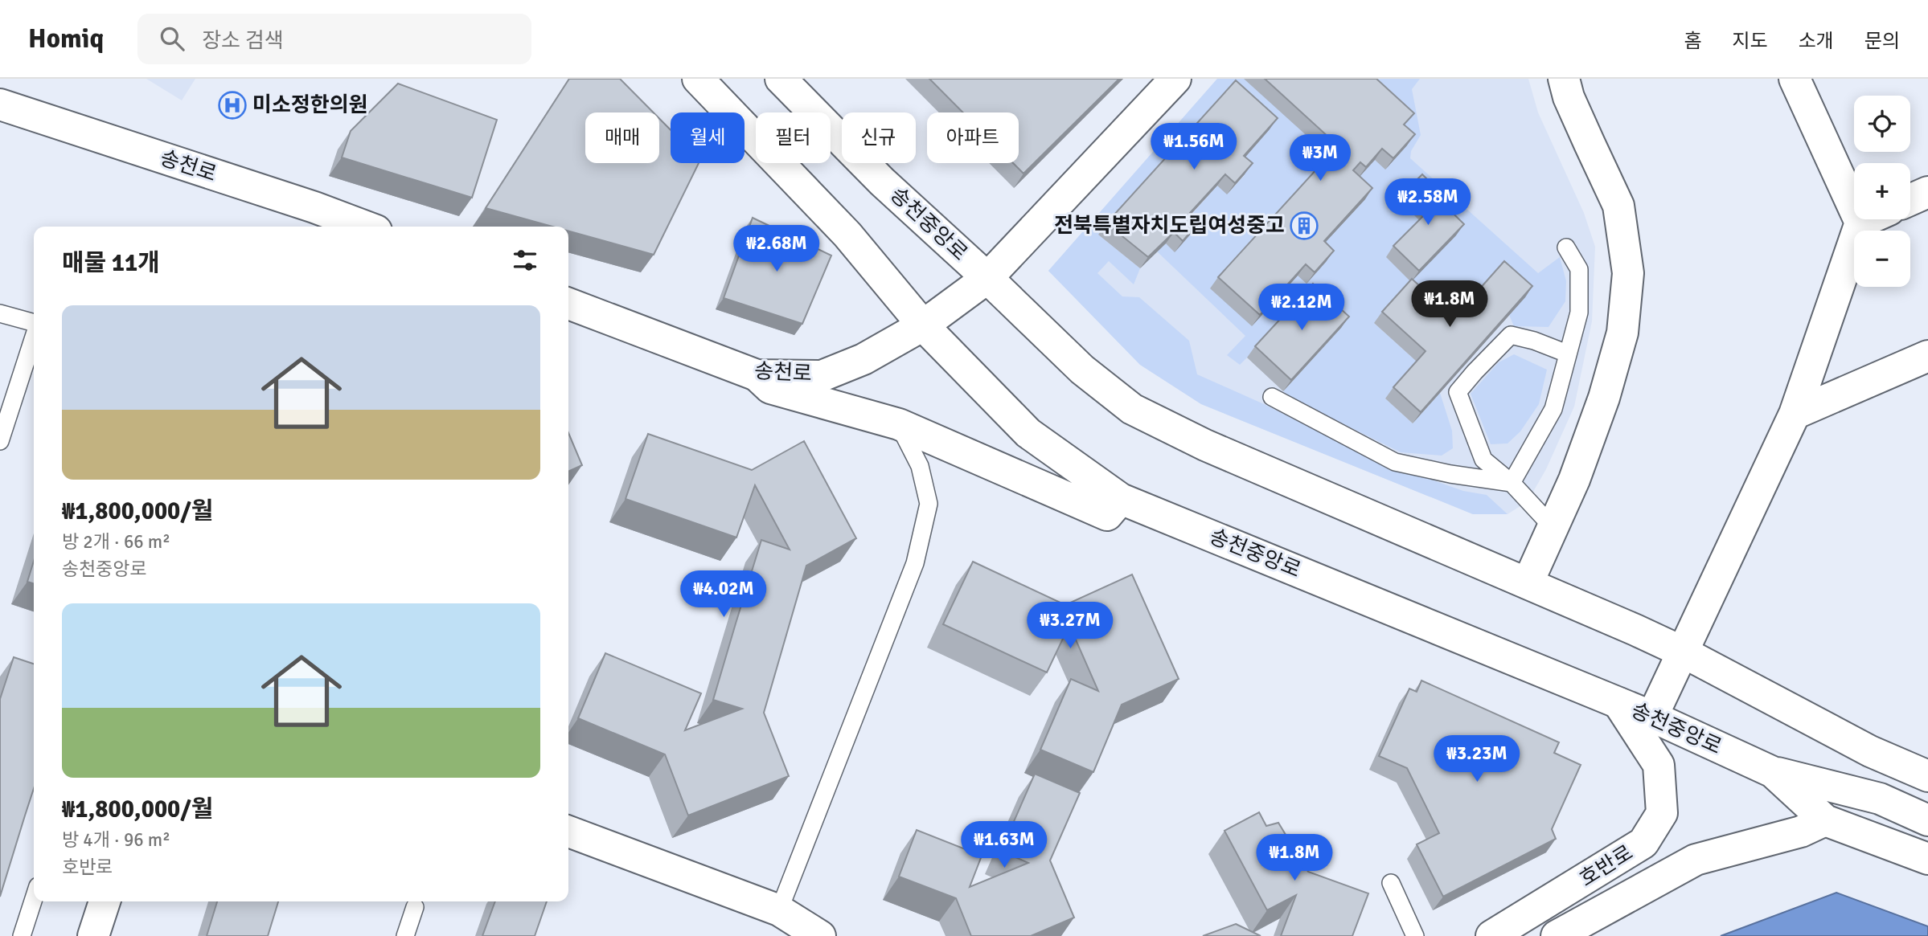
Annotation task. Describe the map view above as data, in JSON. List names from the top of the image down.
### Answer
{
  "streets": {
    "street": ["송천로", "송천중앙로", "호반로"]
  },
  "crossings": [
    ["송천로", "송천중앙로"],
    ["송천중앙로", "호반로"]
  ],
  "places": {
    "hospital": ["미소정한의원"],
    "building": ["전북특별자치도립여성중고"]
  },
  "page": {
    "header": "Homiq",
    "search": "장소 검색",
    "nav": [
      "홈",
      "지도",
      "소개",
      "문의"
    ],
    "map_buttons": ["+", "−"],
    "chip": [
      "매매",
      "월세",
      "필터",
      "신규",
      "아파트"
    ],
    "price": [
      "₩1.56M",
      "₩3M",
      "₩2.58M",
      "₩2.68M",
      "₩1.8M",
      "₩2.12M",
      "₩4.02M",
      "₩3.27M",
      "₩3.23M",
      "₩1.63M",
      "₩1.8M"
    ],
    "heading": "매물 11개",
    "list": [
      {
        "name": "₩1,800,000/월",
        "note": "방 2개 · 66 m² · 송천중앙로"
      },
      {
        "name": "₩1,800,000/월",
        "note": "방 4개 · 96 m² · 호반로"
      }
    ]
  }
}
